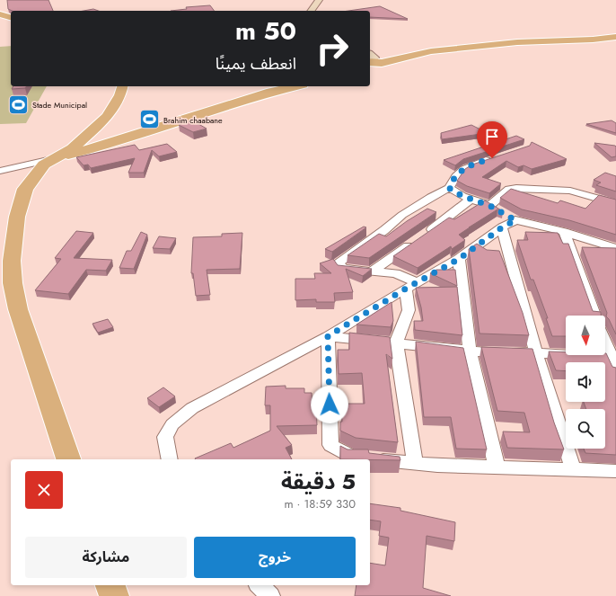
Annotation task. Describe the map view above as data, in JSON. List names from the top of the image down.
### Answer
{
  "places": {
    "sports": ["Stade Municipal", "Brahim chaabane"]
  },
  "north": "bottom",
  "page": {
    "turn": ["50 m", "انعطف يمينًا"],
    "heading": ["5 دقيقة", "330 m · 18:59"],
    "buttons": ["خروج", "مشاركة"]
  }
}
